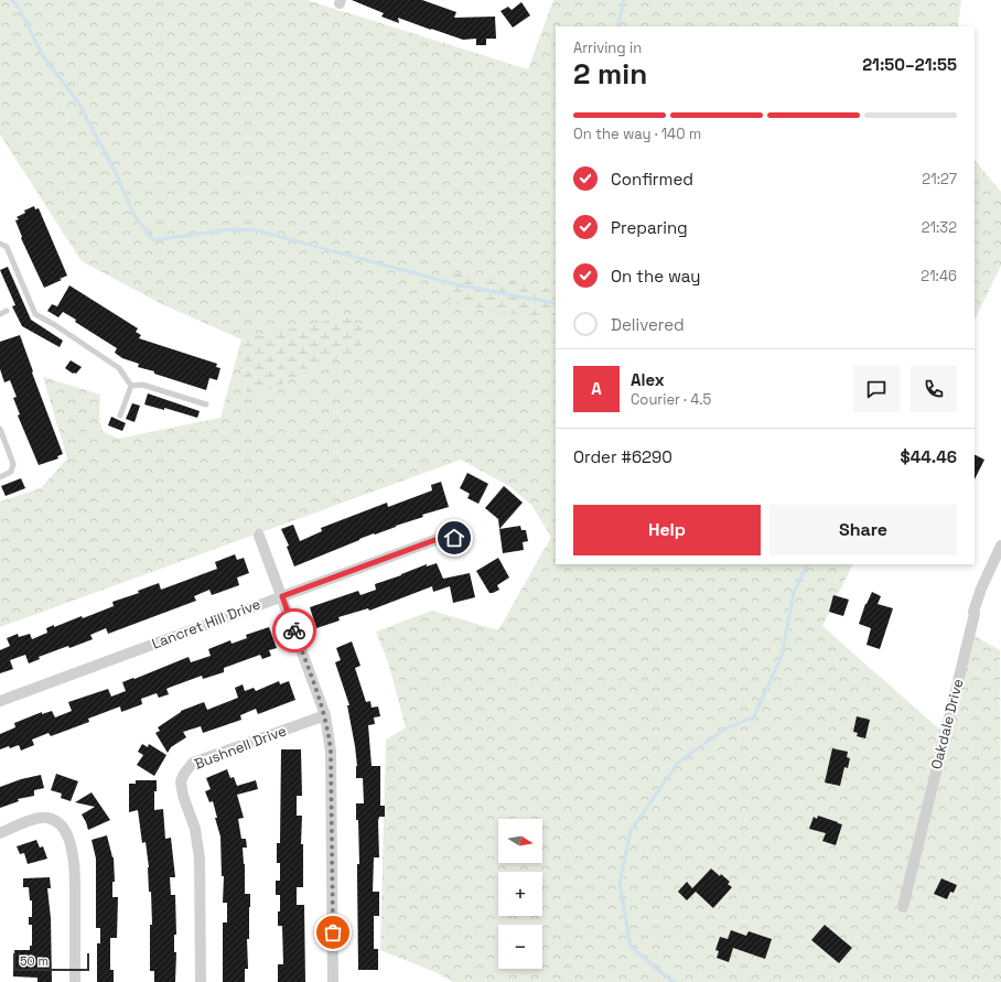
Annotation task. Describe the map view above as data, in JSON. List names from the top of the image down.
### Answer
{
  "streets": {
    "street": ["Lancret Hill Drive", "Oakdale Drive", "Bushnell Drive"]
  },
  "scale_bar": "50 m",
  "north": "right",
  "page": {
    "heading": ["2 min", "Arriving in", "21:50–21:55"],
    "panel": [
      "Alex",
      "Courier · 4.5",
      "Order #6290",
      "$44.46"
    ],
    "bar": "On the way · 140 m",
    "list": [
      ["Confirmed", "21:27"],
      ["Preparing", "21:32"],
      ["On the way", "21:46"],
      "Delivered"
    ],
    "round": "A",
    "buttons": ["Help", "Share"],
    "map_buttons": ["+", "−"],
    "scale": "50 m"
  }
}
